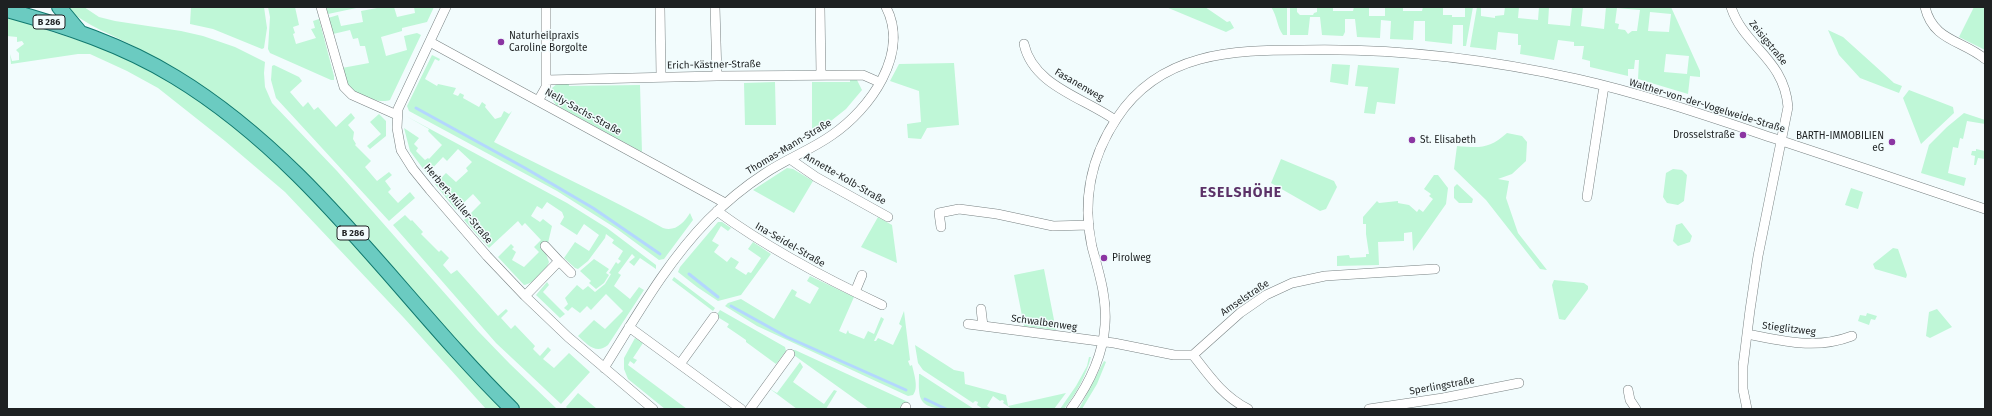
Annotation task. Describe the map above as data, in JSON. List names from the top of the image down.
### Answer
{
  "streets": {
    "main road": ["B 286"],
    "street": [
      "Zeisigstraße",
      "Erich-Kästner-Straße",
      "Fasanenweg",
      "Walther-von-der-Vogelweide-Straße",
      "Nelly-Sachs-Straße",
      "Thomas-Mann-Straße",
      "Annette-Kolb-Straße",
      "Herbert-Müller-Straße",
      "Ina-Seidel-Straße",
      "Amselstraße",
      "Schwalbenweg",
      "Stieglitzweg",
      "Sperlingstraße"
    ]
  },
  "crossings": [
    ["Zeisigstraße", "Walther-von-der-Vogelweide-Straße"],
    ["Erich-Kästner-Straße", "Thomas-Mann-Straße"],
    ["Fasanenweg", "Walther-von-der-Vogelweide-Straße"],
    ["Walther-von-der-Vogelweide-Straße", "Schwalbenweg"],
    ["Nelly-Sachs-Straße", "Thomas-Mann-Straße"],
    ["Thomas-Mann-Straße", "Annette-Kolb-Straße"],
    ["Thomas-Mann-Straße", "Herbert-Müller-Straße"],
    ["Thomas-Mann-Straße", "Ina-Seidel-Straße"]
  ],
  "districts": ["ESELSHÖHE"],
  "places": [
    "Naturheilpraxis Caroline Borgolte",
    "Drosselstraße",
    "St. Elisabeth",
    "BARTH-IMMOBILIEN eG",
    "Pirolweg"
  ]
}
